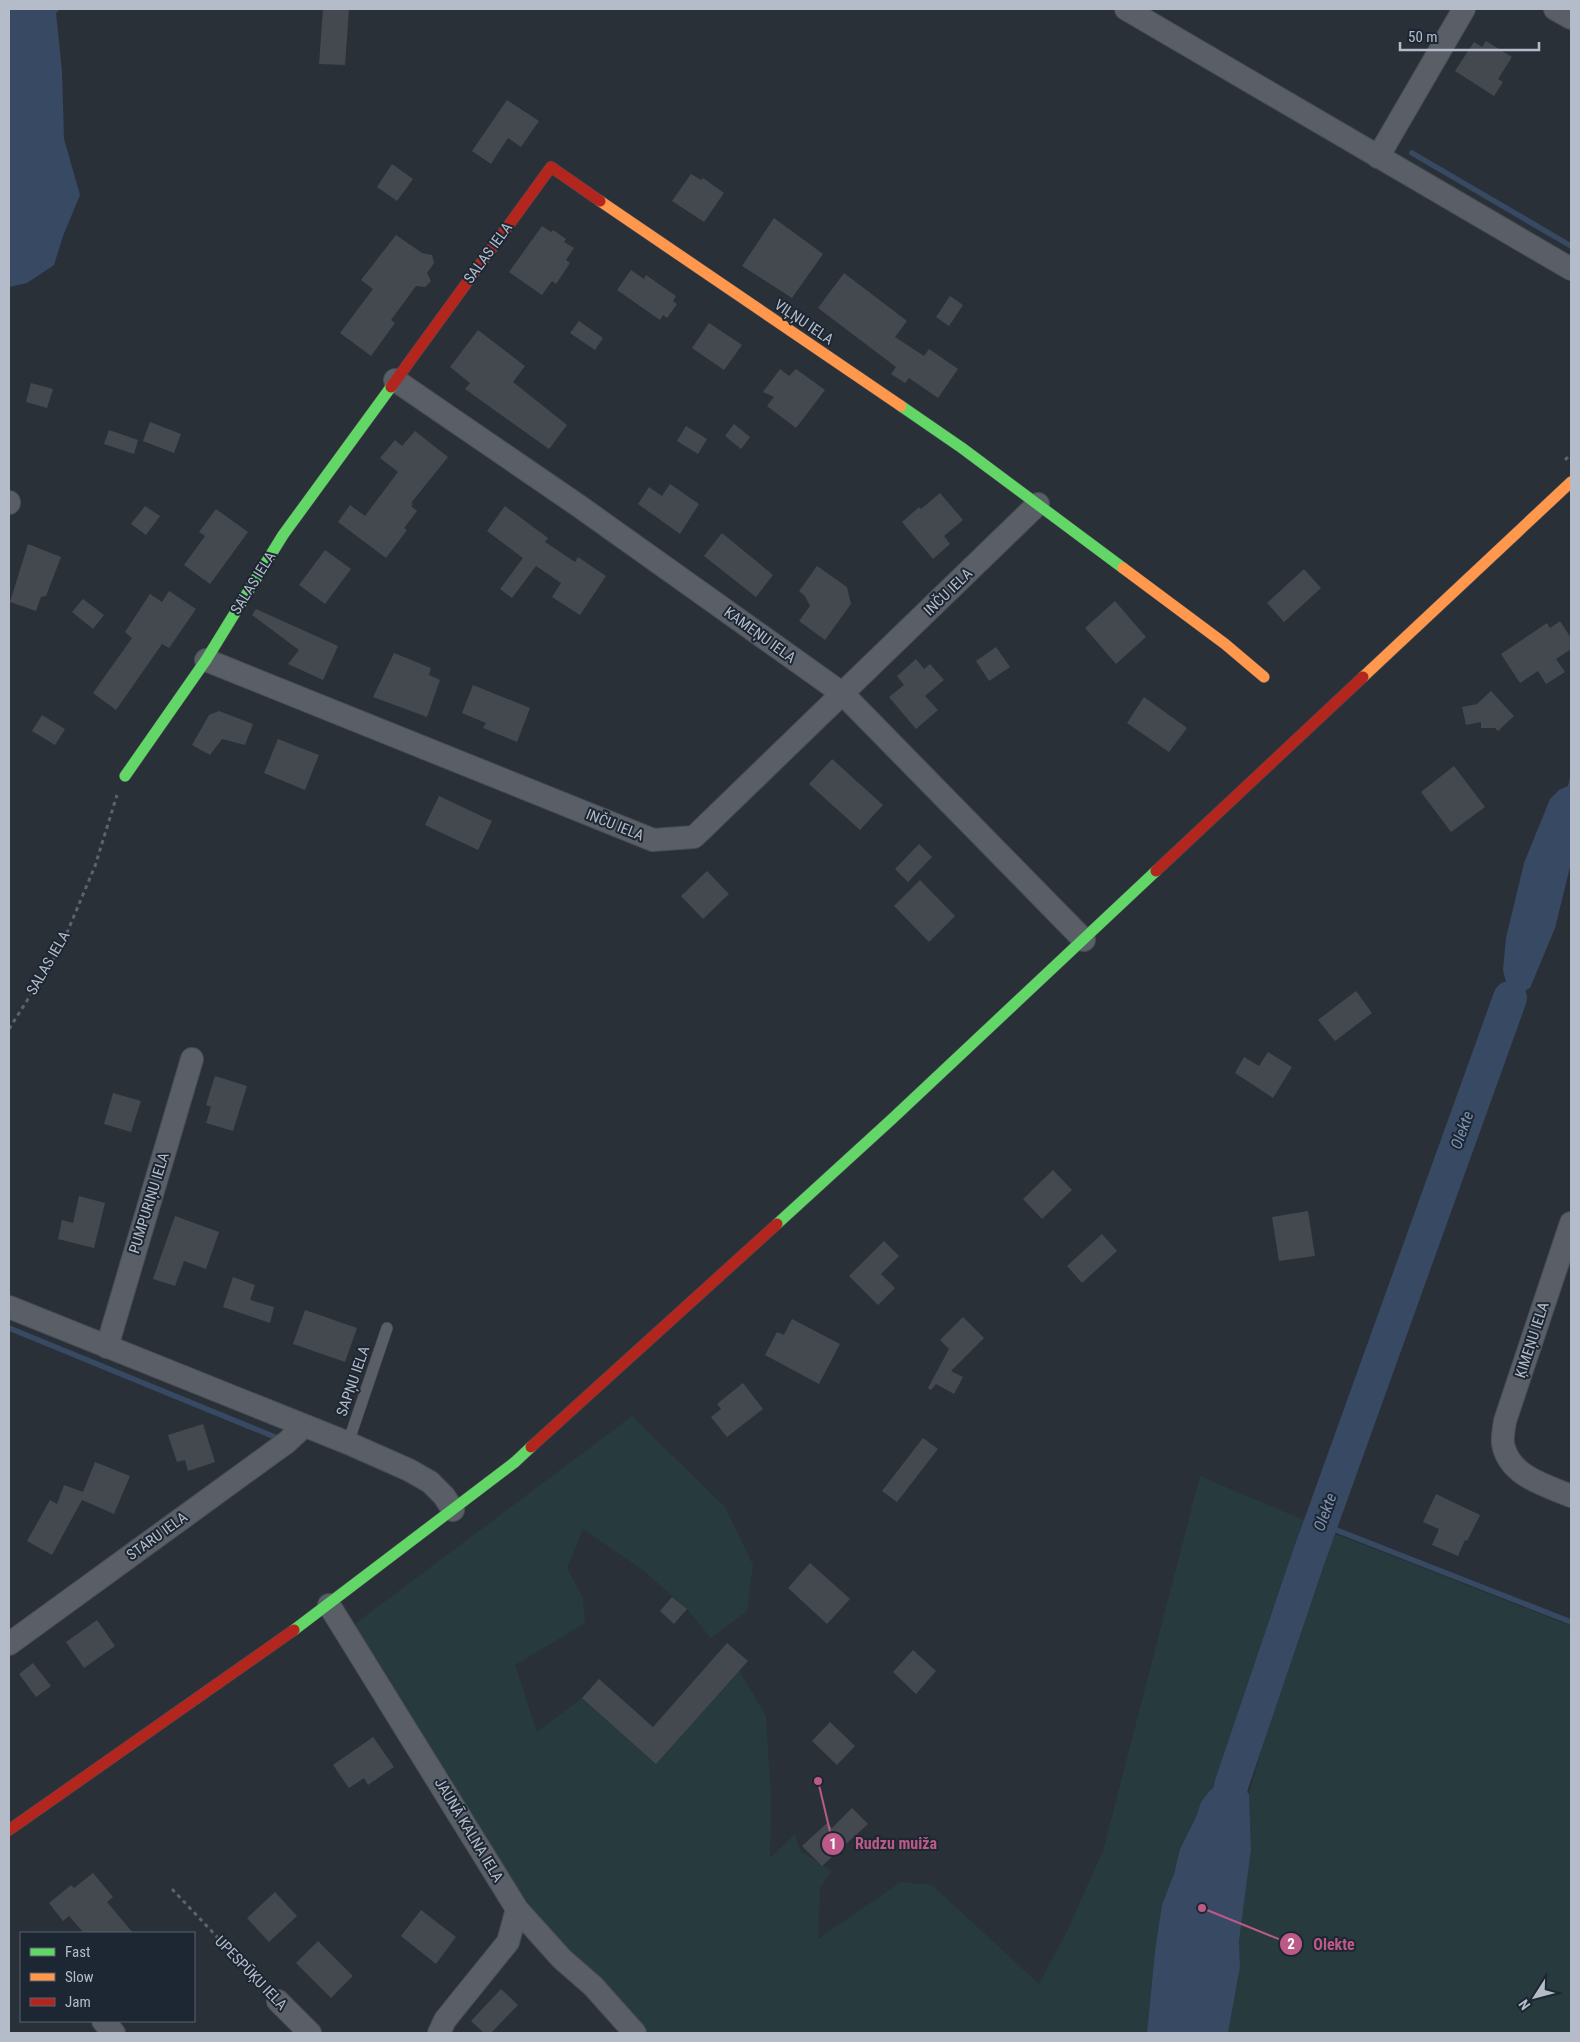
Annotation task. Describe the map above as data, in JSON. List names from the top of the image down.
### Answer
{
  "streets": {
    "main road": ["SALAS IELA", "VIĻŅU IELA"],
    "street": [
      "INČU IELA",
      "KAMEŅU IELA",
      "PUMPURIŅU IELA",
      "ĶIMEŅU IELA",
      "STARU IELA",
      "JAUNĀ KALNA IELA",
      "UPESPŪĶU IELA"
    ],
    "lane": ["SAPŅU IELA"]
  },
  "crossings": [
    ["SALAS IELA", "VIĻŅU IELA"],
    ["SALAS IELA", "INČU IELA"],
    ["SALAS IELA", "KAMEŅU IELA"],
    ["VIĻŅU IELA", "INČU IELA"],
    ["INČU IELA", "KAMEŅU IELA"]
  ],
  "water": ["Olekte"],
  "places": ["Rudzu muiža", "Olekte"],
  "legend": ["Fast", "Slow", "Jam"],
  "scale_bar": "50 m",
  "north": "bottom left"
}
